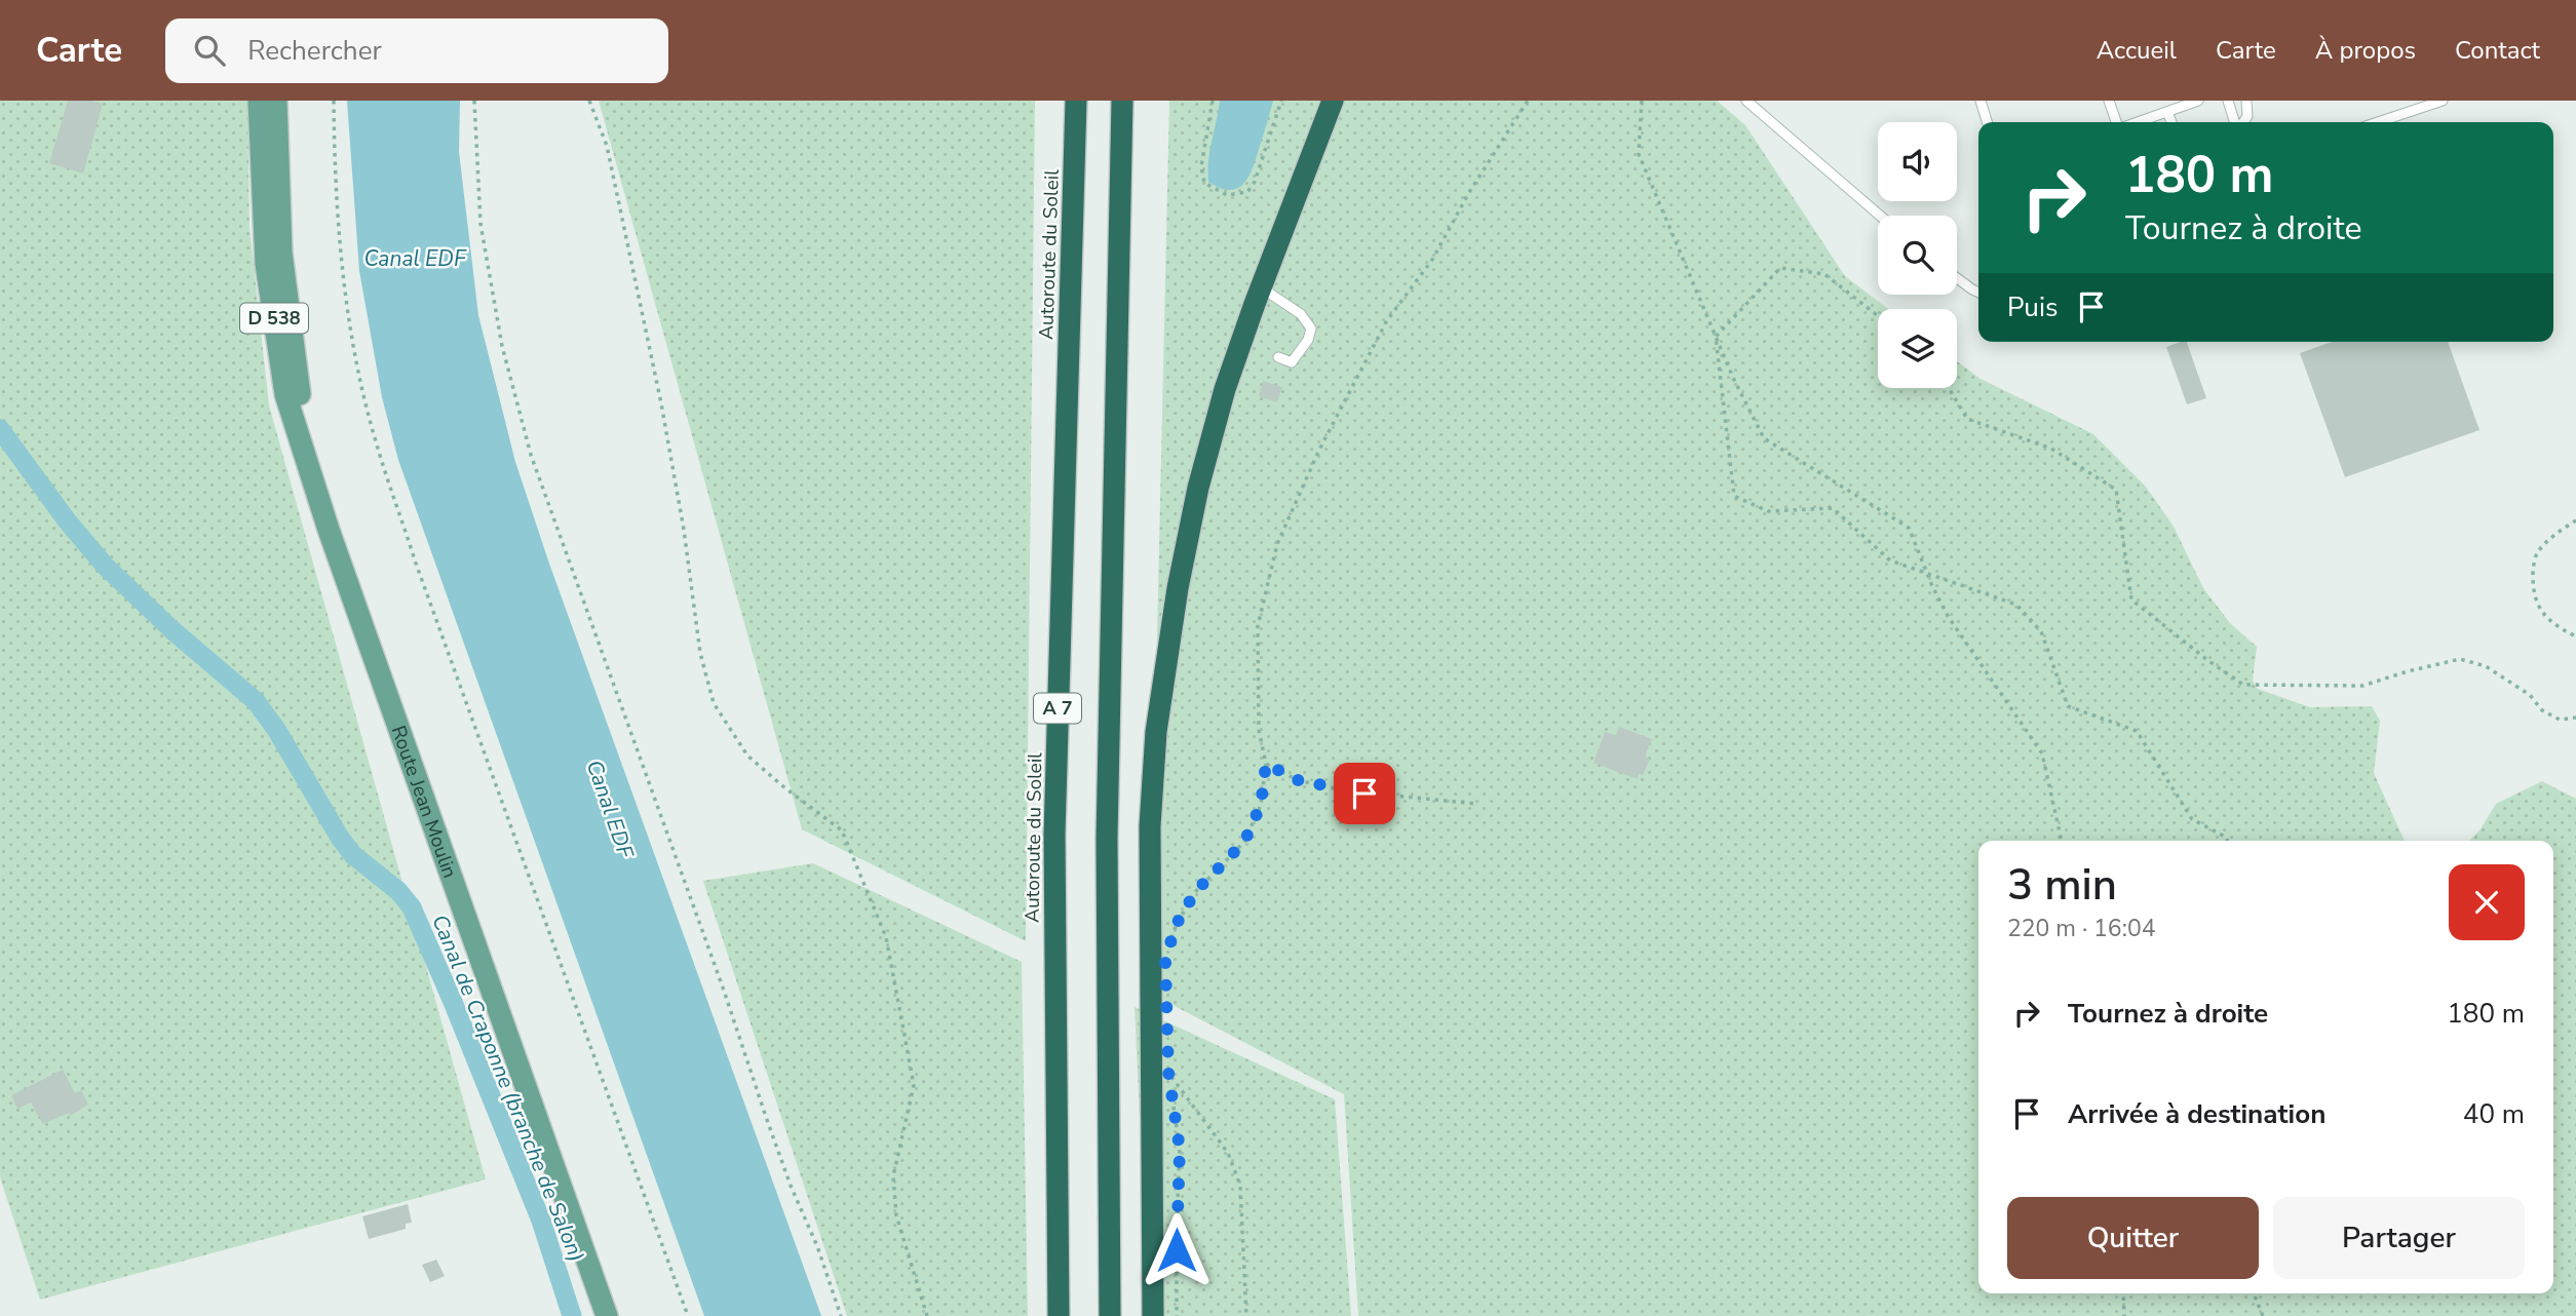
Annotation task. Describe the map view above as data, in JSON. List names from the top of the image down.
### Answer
{
  "streets": {
    "highway": ["Autoroute du Soleil", "A 7"],
    "main road": ["D 538", "Route Jean Moulin"]
  },
  "water": ["Canal EDF", "Canal de Craponne (branche de Salon)"],
  "page": {
    "header": "Carte",
    "search": "Rechercher",
    "nav": [
      "Accueil",
      "Carte",
      "À propos",
      "Contact"
    ],
    "turn": ["180 m", "Tournez à droite"],
    "then": "Puis",
    "heading": ["3 min", "220 m · 16:04"],
    "list": [
      {
        "name": "Tournez à droite",
        "value": "180 m"
      },
      {
        "name": "Arrivée à destination",
        "value": "40 m"
      }
    ],
    "buttons": ["Quitter", "Partager"]
  }
}
